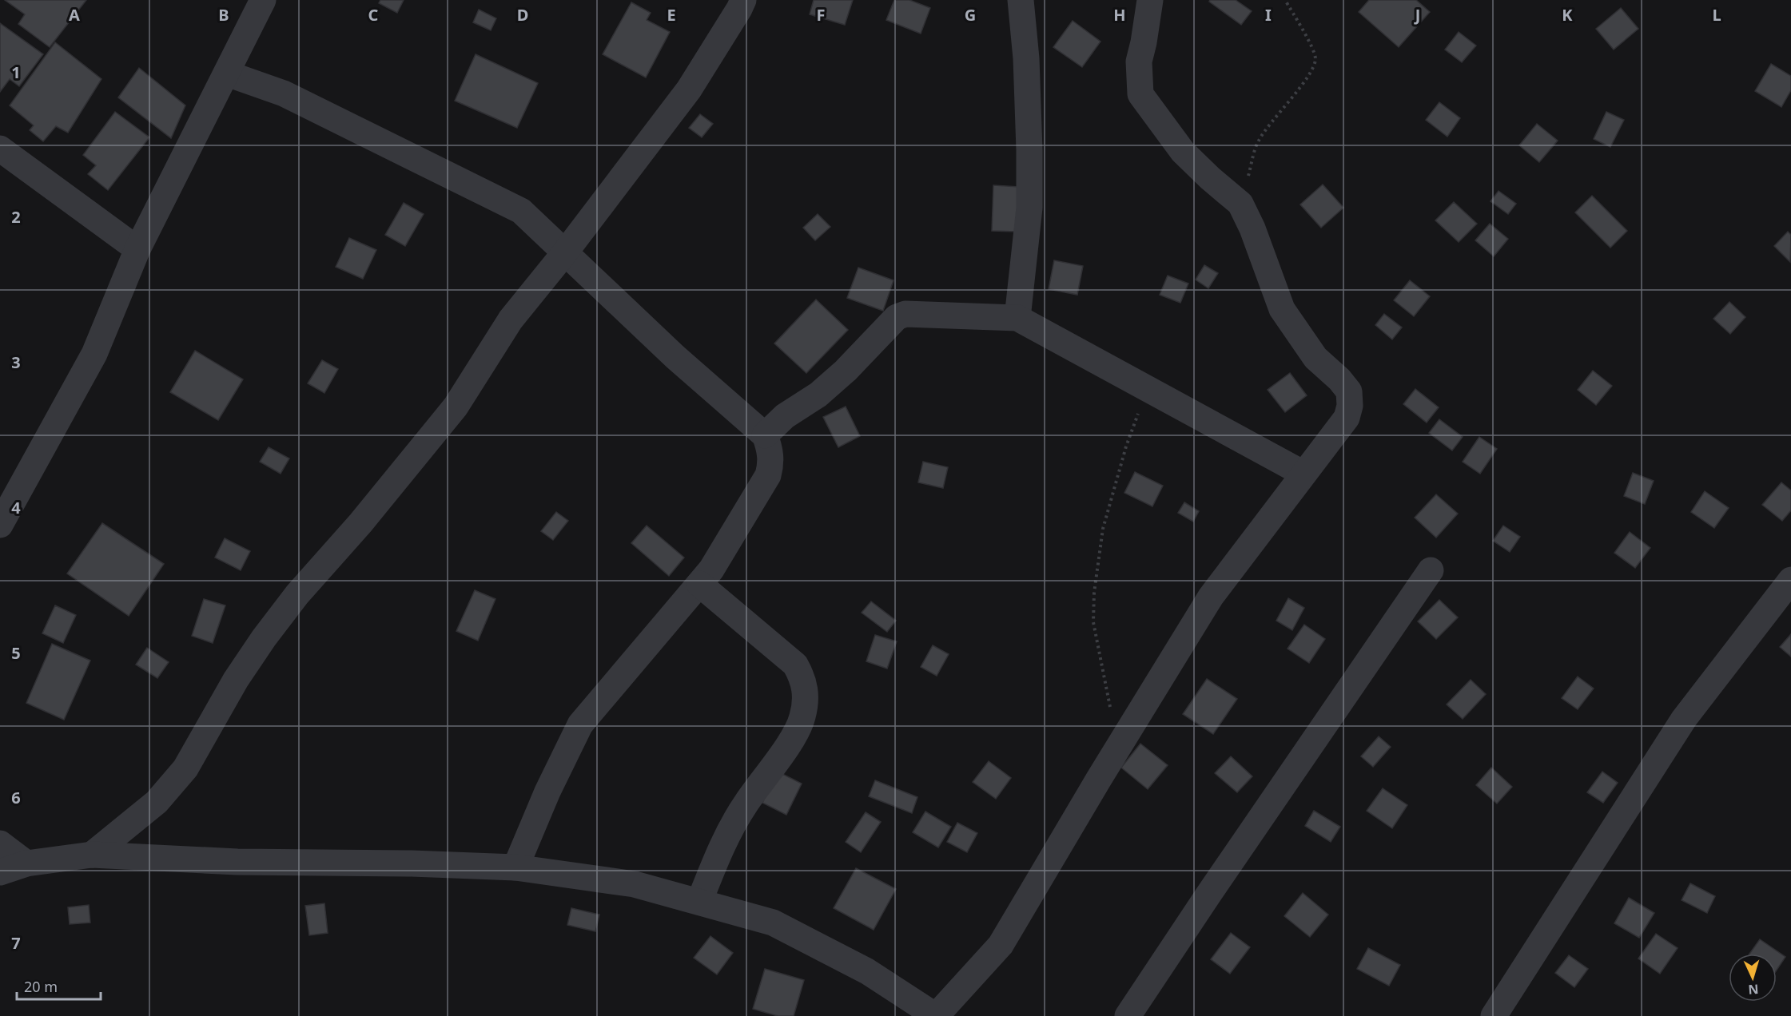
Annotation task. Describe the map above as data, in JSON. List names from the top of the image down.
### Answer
{
  "scale_bar": "20 m",
  "north": "bottom",
  "grid": {
    "columns": [
      "A",
      "B",
      "C",
      "D",
      "E",
      "F",
      "G",
      "H",
      "I",
      "J",
      "K",
      "L"
    ],
    "rows": [
      "1",
      "2",
      "3",
      "4",
      "5",
      "6",
      "7"
    ]
  }
}
